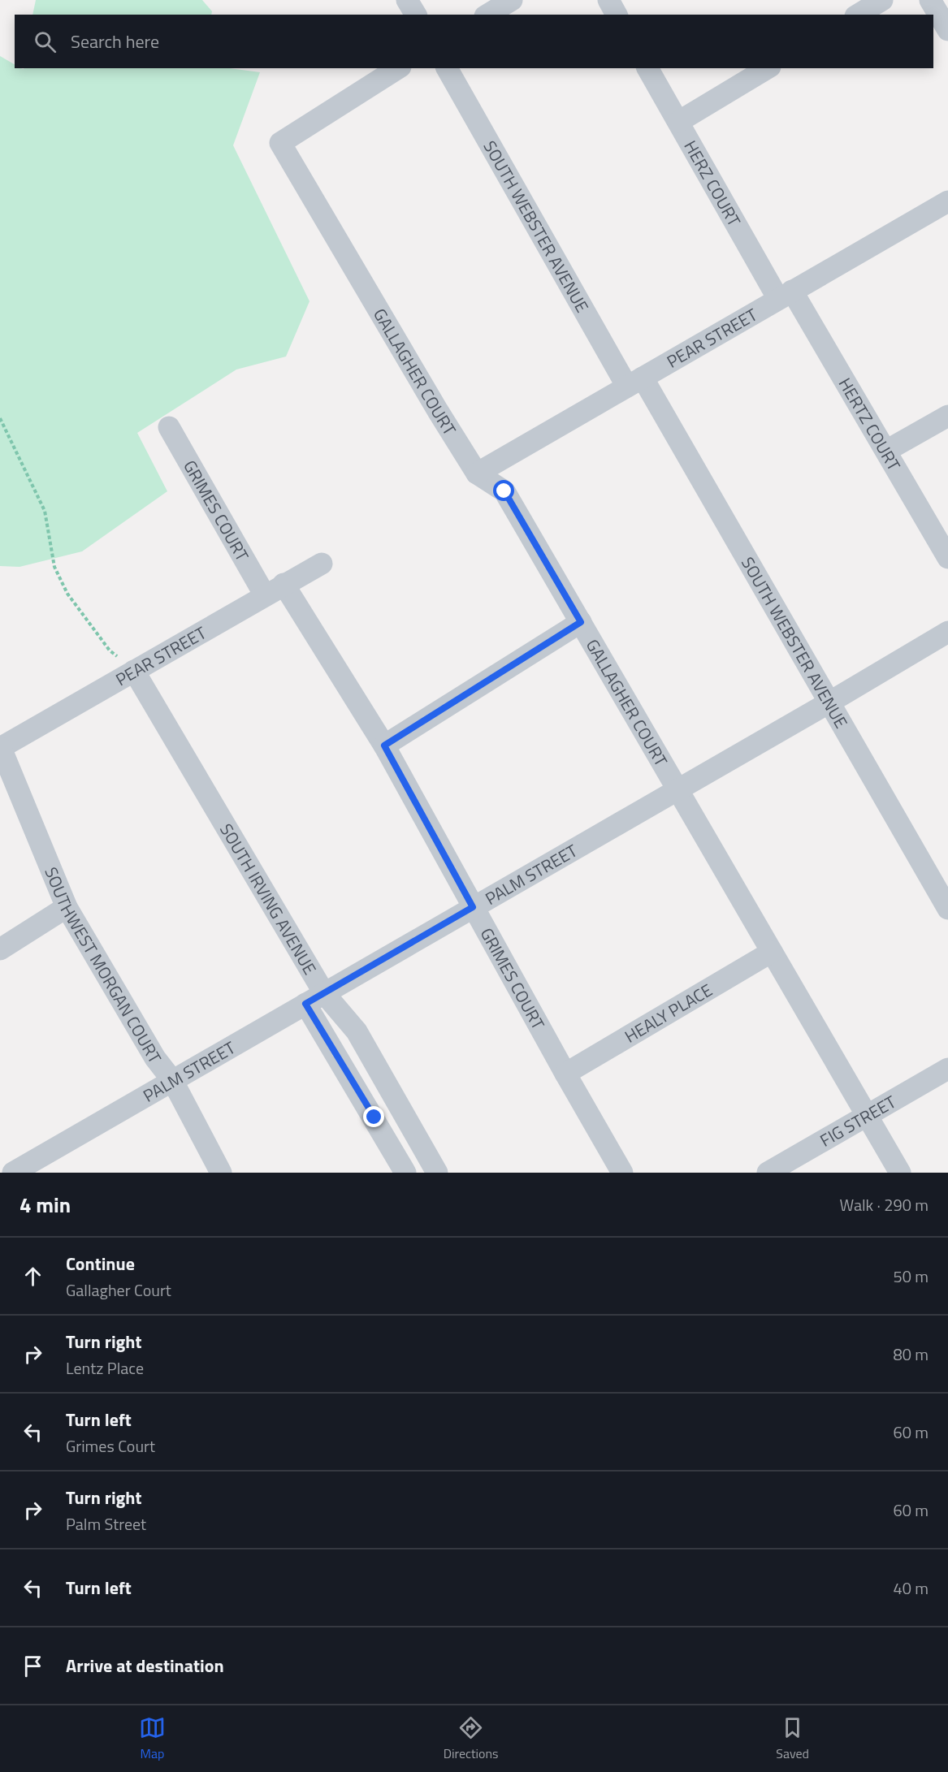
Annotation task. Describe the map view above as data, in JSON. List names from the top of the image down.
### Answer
{
  "streets": {
    "street": [
      "HERZ COURT",
      "SOUTH WEBSTER AVENUE",
      "PEAR STREET",
      "GALLAGHER COURT",
      "HERTZ COURT",
      "GRIMES COURT",
      "PALM STREET",
      "SOUTH IRVING AVENUE",
      "SOUTHWEST MORGAN COURT",
      "HEALY PLACE",
      "FIG STREET"
    ]
  },
  "crossings": [
    ["HERZ COURT", "PEAR STREET"],
    ["HERZ COURT", "HERTZ COURT"],
    ["SOUTH WEBSTER AVENUE", "PEAR STREET"],
    ["SOUTH WEBSTER AVENUE", "PALM STREET"],
    ["PEAR STREET", "GALLAGHER COURT"],
    ["PEAR STREET", "HERTZ COURT"],
    ["PEAR STREET", "GRIMES COURT"],
    ["PEAR STREET", "SOUTH IRVING AVENUE"],
    ["PEAR STREET", "SOUTHWEST MORGAN COURT"],
    ["GALLAGHER COURT", "PALM STREET"],
    ["GALLAGHER COURT", "HEALY PLACE"],
    ["GALLAGHER COURT", "FIG STREET"],
    ["GRIMES COURT", "PALM STREET"],
    ["GRIMES COURT", "HEALY PLACE"],
    ["PALM STREET", "SOUTH IRVING AVENUE"],
    ["PALM STREET", "SOUTHWEST MORGAN COURT"]
  ],
  "page": {
    "search": "Search here",
    "heading": ["4 min", "Walk · 290 m"],
    "list": [
      ["Continue", "Gallagher Court", "50 m"],
      ["Turn right", "Lentz Place", "80 m"],
      ["Turn left", "Grimes Court", "60 m"],
      ["Turn right", "Palm Street", "60 m"],
      ["Turn left", "40 m"],
      "Arrive at destination"
    ],
    "nav": ["Map", "Directions", "Saved"]
  }
}
